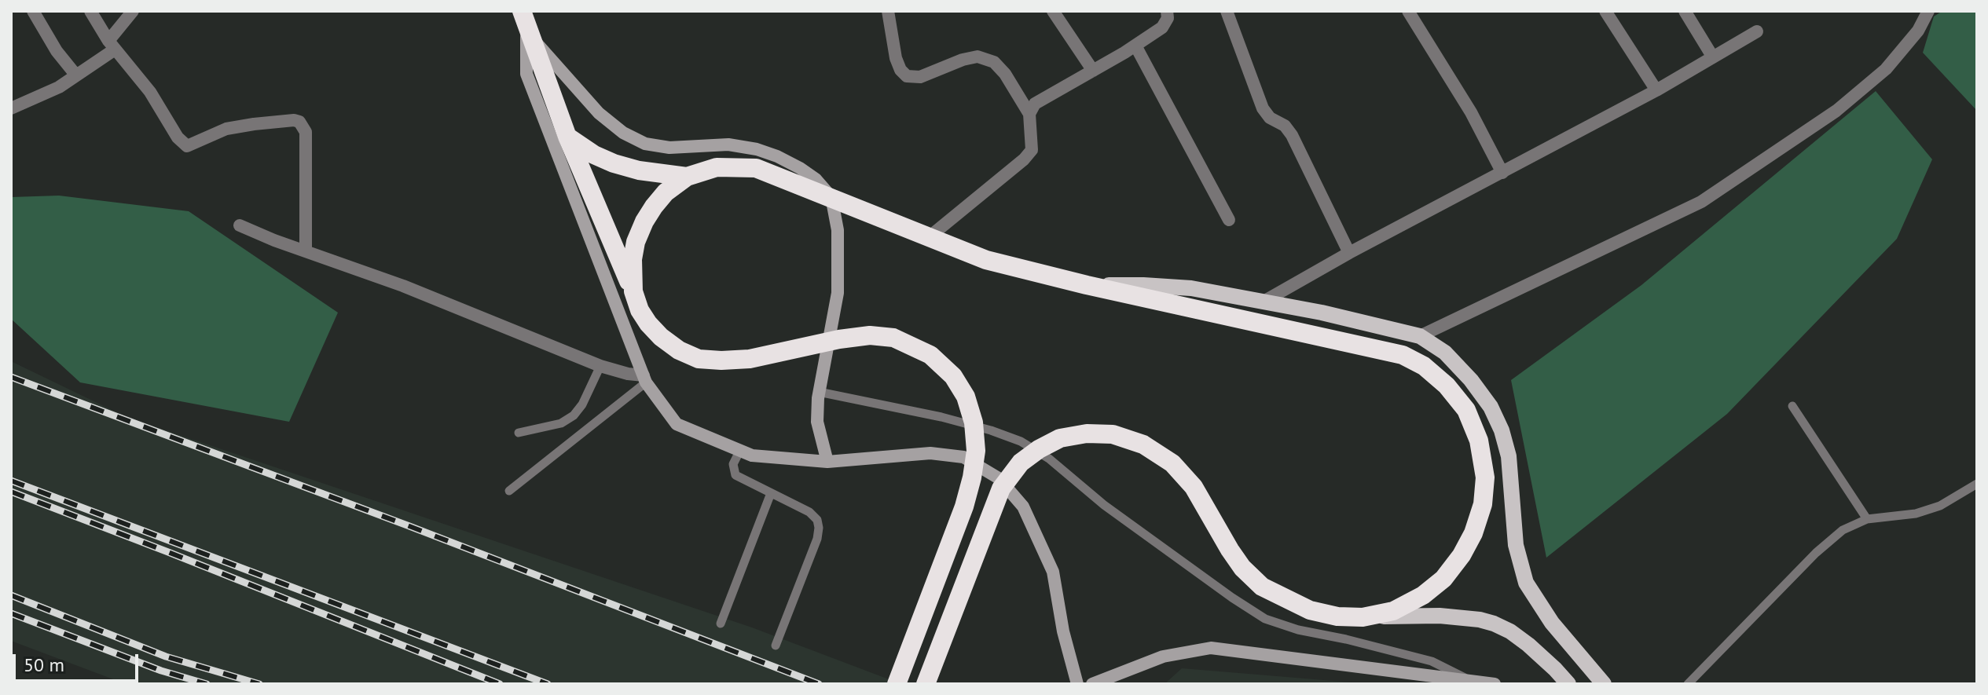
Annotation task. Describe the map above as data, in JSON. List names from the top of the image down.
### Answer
{
  "scale_bar": "50 m"
}
